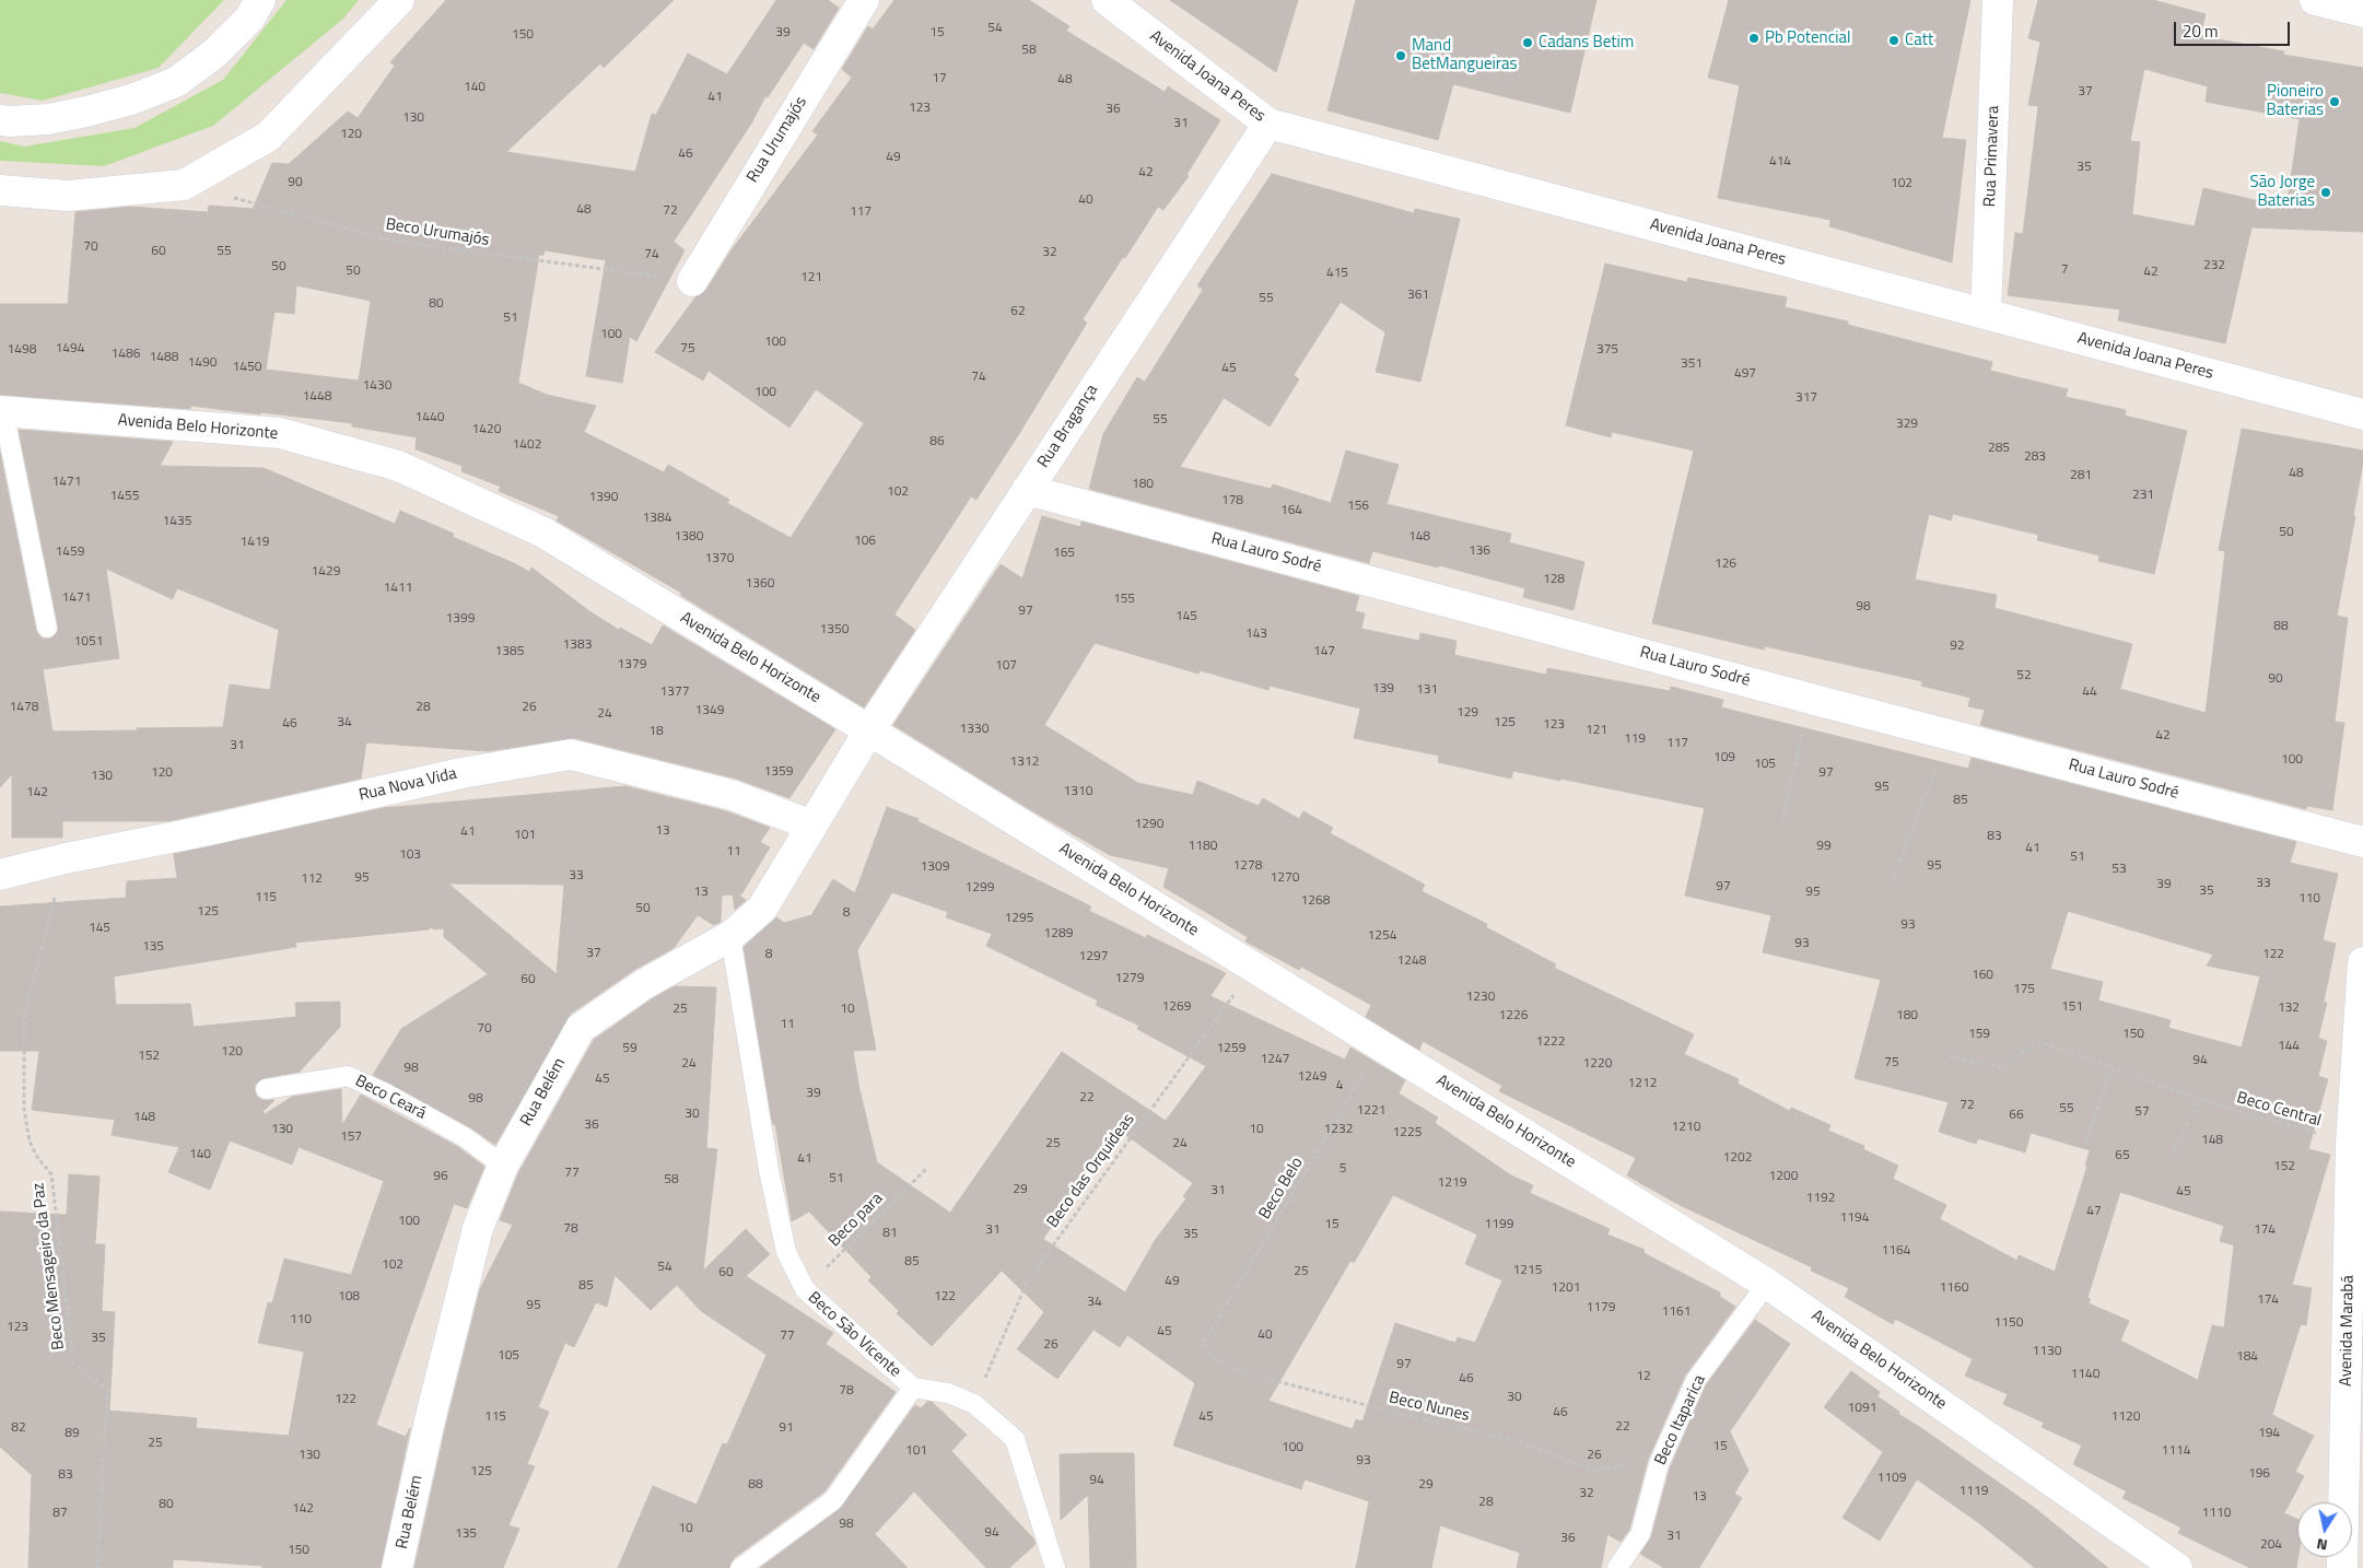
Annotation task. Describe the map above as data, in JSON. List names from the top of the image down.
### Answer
{
  "streets": {
    "street": [
      "Avenida Joana Peres",
      "Rua Urumajós",
      "Rua Primavera",
      "Rua Bragança",
      "Avenida Belo Horizonte",
      "Rua Lauro Sodré",
      "Rua Nova Vida",
      "Rua Belém",
      "Avenida Marabá"
    ],
    "lane": ["Beco Ceará", "Beco São Vicente", "Beco Itaparica"],
    "path": [
      "Beco Urumajós",
      "Beco Central",
      "Beco das Orquídeas",
      "Beco Belo",
      "Beco para",
      "Beco Mensageiro da Paz",
      "Beco Nunes"
    ]
  },
  "crossings": [
    ["Avenida Joana Peres", "Rua Primavera"],
    ["Avenida Joana Peres", "Rua Bragança"],
    ["Rua Urumajós", "Beco Urumajós"],
    ["Rua Bragança", "Avenida Belo Horizonte"],
    ["Rua Bragança", "Rua Lauro Sodré"],
    ["Rua Bragança", "Rua Belém"],
    ["Avenida Belo Horizonte", "Rua Belém"],
    ["Avenida Belo Horizonte", "Beco das Orquídeas"],
    ["Avenida Belo Horizonte", "Beco Belo"],
    ["Avenida Belo Horizonte", "Beco Itaparica"],
    ["Rua Nova Vida", "Rua Belém"],
    ["Rua Nova Vida", "Beco Mensageiro da Paz"],
    ["Rua Belém", "Beco Ceará"],
    ["Rua Belém", "Beco São Vicente"],
    ["Beco Central", "Avenida Marabá"],
    ["Beco das Orquídeas", "Beco São Vicente"],
    ["Beco Belo", "Beco Nunes"],
    ["Beco para", "Beco São Vicente"],
    ["Beco Nunes", "Beco Itaparica"]
  ],
  "places": [
    "Pb Potencial",
    "Catt",
    "Cadans Betim",
    "Mand BetMangueiras",
    "Pioneiro Baterias",
    "São Jorge Baterias"
  ],
  "house_numbers": [
    "54",
    "39",
    "15",
    "150",
    "58",
    "17",
    "48",
    "140",
    "37",
    "41",
    "123",
    "36",
    "130",
    "31",
    "120",
    "46",
    "49",
    "414",
    "35",
    "42",
    "90",
    "102",
    "40",
    "48",
    "72",
    "117",
    "70",
    "60",
    "55",
    "32",
    "74",
    "232",
    "50",
    "7",
    "50",
    "42",
    "415",
    "121",
    "361",
    "55",
    "80",
    "62",
    "51",
    "100",
    "100",
    "1494",
    "75",
    "1498",
    "375",
    "1486",
    "1488",
    "1490",
    "351",
    "1450",
    "45",
    "497",
    "74",
    "1430",
    "100",
    "1448",
    "317",
    "1440",
    "55",
    "329",
    "1420",
    "86",
    "1402",
    "285",
    "283",
    "48",
    "281",
    "1471",
    "180",
    "102",
    "231",
    "1455",
    "1390",
    "178",
    "156",
    "164",
    "1384",
    "1435",
    "50",
    "1380",
    "148",
    "106",
    "1419",
    "136",
    "1459",
    "165",
    "1370",
    "126",
    "1429",
    "128",
    "1360",
    "1411",
    "1471",
    "155",
    "98",
    "97",
    "145",
    "1399",
    "88",
    "1350",
    "143",
    "1051",
    "1383",
    "92",
    "1385",
    "147",
    "1379",
    "107",
    "52",
    "90",
    "139",
    "131",
    "1377",
    "44",
    "1478",
    "28",
    "26",
    "1349",
    "129",
    "24",
    "34",
    "125",
    "46",
    "123",
    "1330",
    "121",
    "18",
    "42",
    "119",
    "117",
    "31",
    "109",
    "100",
    "1312",
    "105",
    "1359",
    "120",
    "97",
    "130",
    "95",
    "1310",
    "142",
    "85",
    "1290",
    "13",
    "41",
    "101",
    "83",
    "1180",
    "99",
    "41",
    "11",
    "103",
    "51",
    "1278",
    "95",
    "1309",
    "53",
    "33",
    "95",
    "1270",
    "112",
    "33",
    "39",
    "97",
    "1299",
    "35",
    "13",
    "95",
    "115",
    "110",
    "1268",
    "50",
    "125",
    "8",
    "1295",
    "93",
    "145",
    "1289",
    "1254",
    "93",
    "135",
    "37",
    "8",
    "122",
    "1297",
    "1248",
    "160",
    "1279",
    "60",
    "175",
    "1230",
    "1269",
    "151",
    "132",
    "25",
    "10",
    "1226",
    "180",
    "11",
    "70",
    "159",
    "150",
    "1222",
    "144",
    "59",
    "1259",
    "120",
    "152",
    "1247",
    "94",
    "75",
    "24",
    "1220",
    "98",
    "1249",
    "45",
    "1212",
    "4",
    "39",
    "22",
    "98",
    "72",
    "55",
    "1221",
    "57",
    "30",
    "66",
    "148",
    "36",
    "1210",
    "130",
    "10",
    "1232",
    "1225",
    "157",
    "148",
    "25",
    "24",
    "140",
    "65",
    "1202",
    "41",
    "152",
    "5",
    "77",
    "96",
    "1200",
    "51",
    "58",
    "1219",
    "29",
    "31",
    "45",
    "1192",
    "47",
    "1194",
    "100",
    "15",
    "1199",
    "78",
    "31",
    "174",
    "81",
    "35",
    "1164",
    "85",
    "102",
    "54",
    "1215",
    "25",
    "60",
    "49",
    "85",
    "1201",
    "1160",
    "108",
    "122",
    "174",
    "34",
    "95",
    "1179",
    "1161",
    "110",
    "1150",
    "123",
    "45",
    "40",
    "77",
    "35",
    "26",
    "1130",
    "105",
    "184",
    "97",
    "1140",
    "12",
    "46",
    "78",
    "30",
    "122",
    "1091",
    "46",
    "115",
    "45",
    "1120",
    "22",
    "82",
    "91",
    "89",
    "194",
    "25",
    "15",
    "100",
    "101",
    "1114",
    "130",
    "26",
    "93",
    "125",
    "196",
    "83",
    "1109",
    "94",
    "88",
    "29",
    "1119",
    "32",
    "13",
    "28",
    "80",
    "142",
    "87",
    "1110",
    "98",
    "10",
    "94",
    "135",
    "31",
    "36",
    "204",
    "150"
  ],
  "scale_bar": "20 m",
  "north": "bottom"
}
